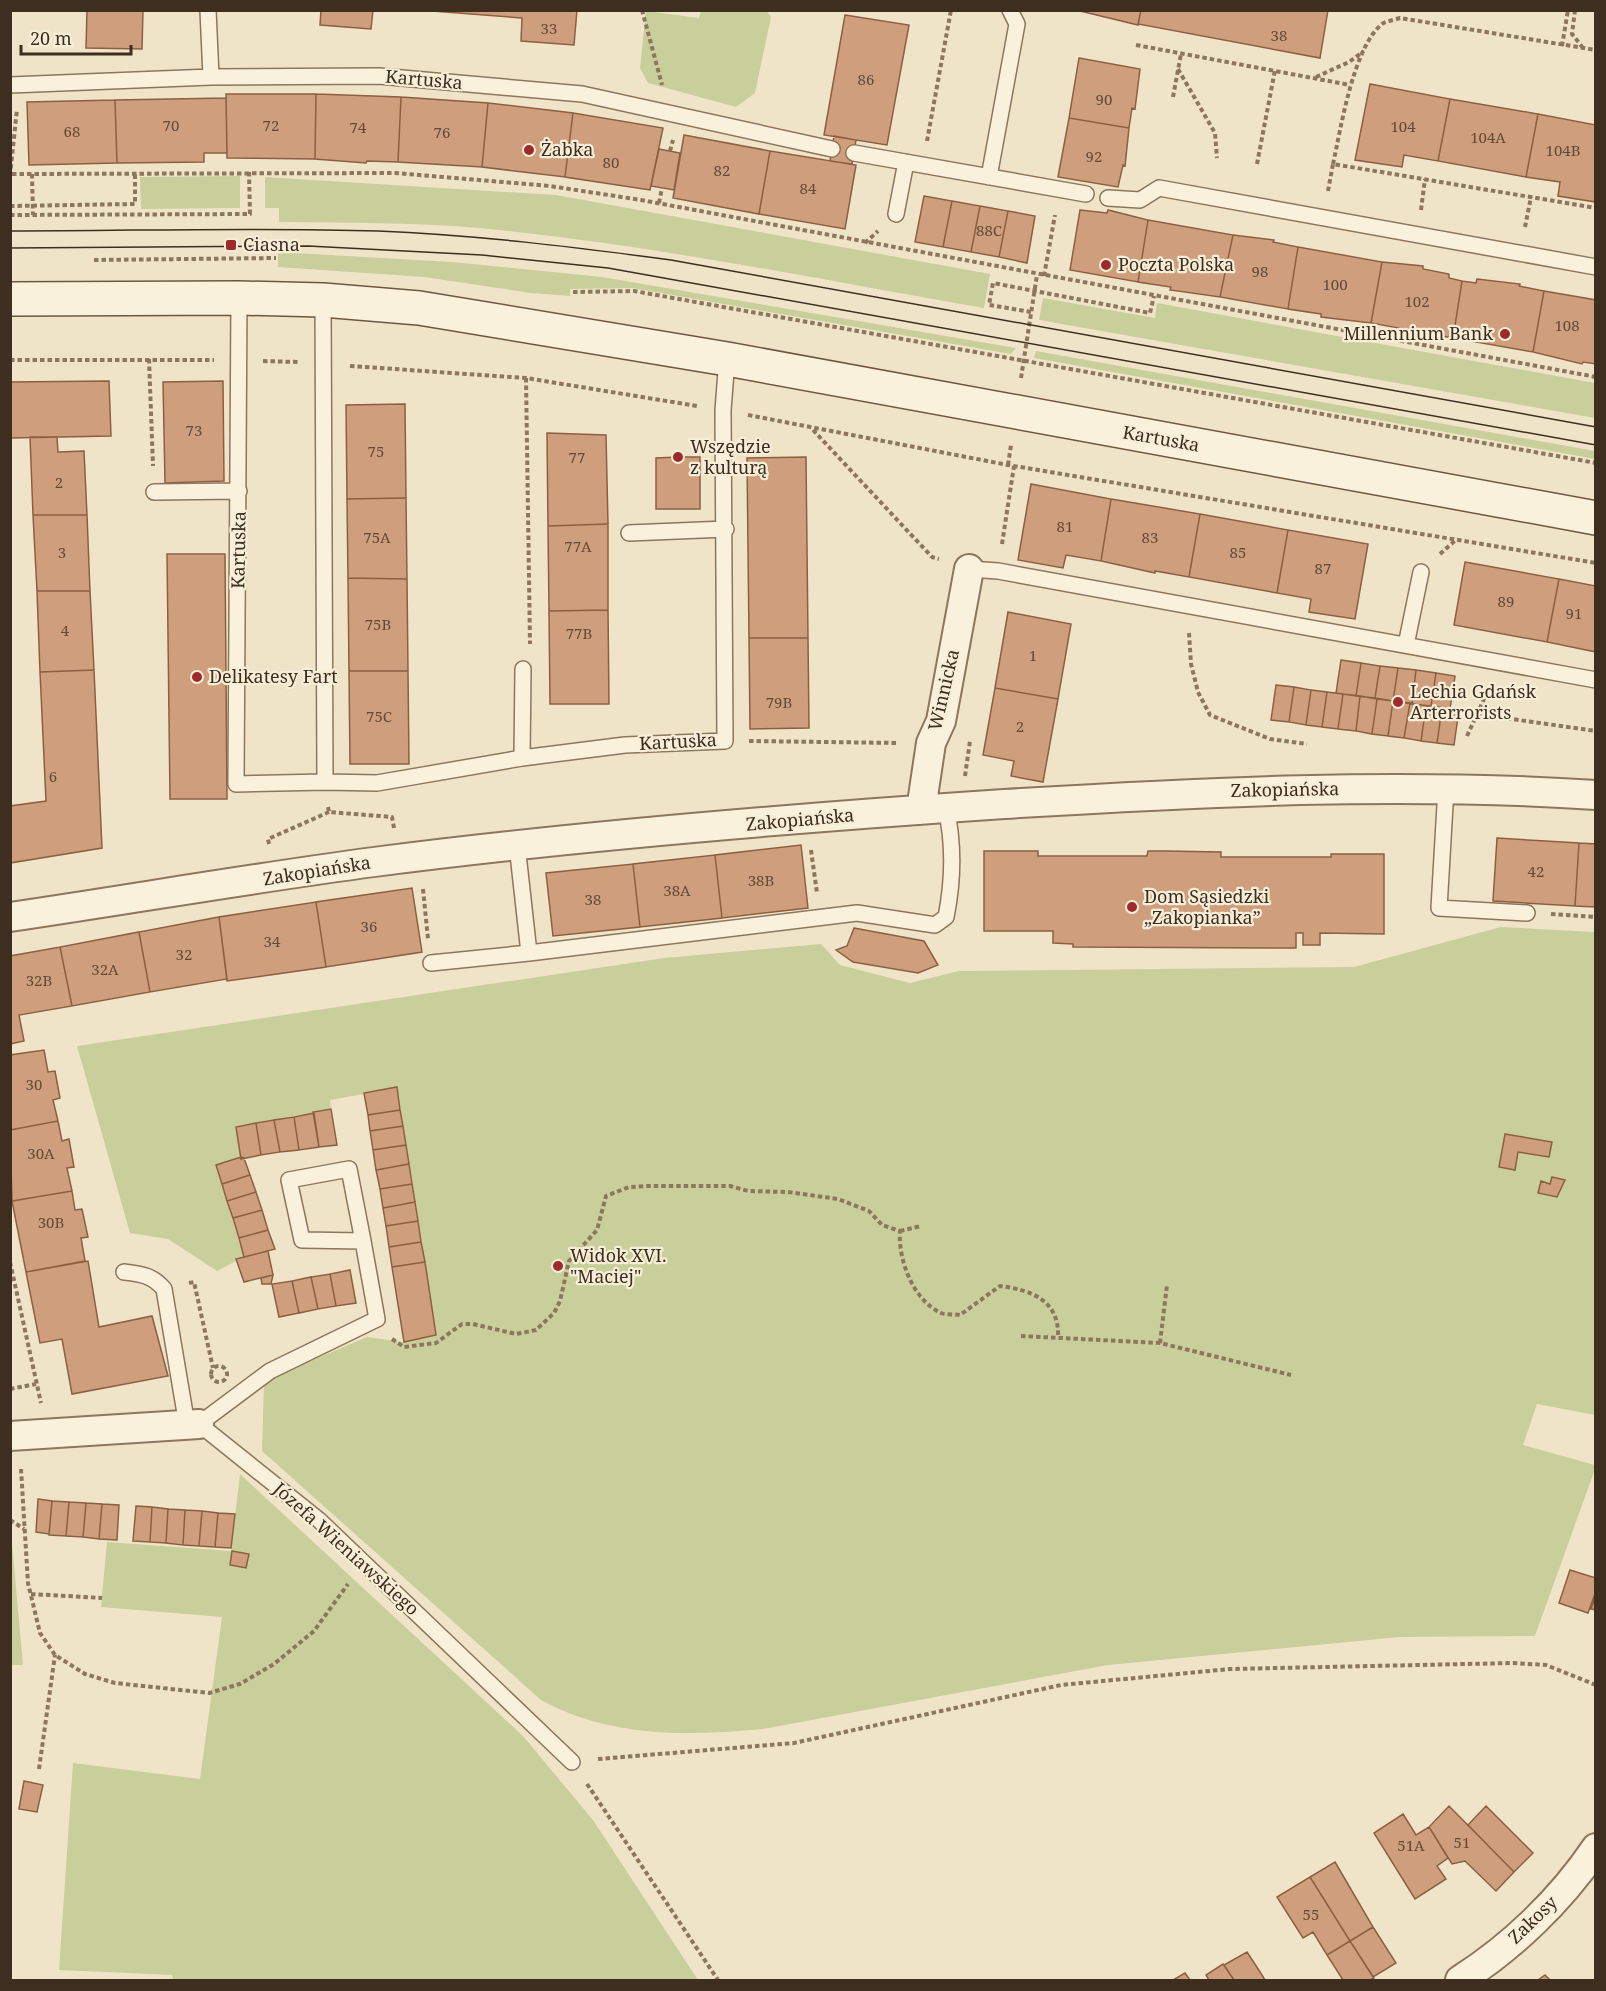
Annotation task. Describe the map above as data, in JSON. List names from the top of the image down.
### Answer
{
  "streets": {
    "main road": ["Kartuska"],
    "street": ["Winnicka", "Zakopiańska", "Zakosy"],
    "lane": ["Józefa Wieniawskiego"]
  },
  "crossings": [
    ["Winnicka", "Zakopiańska"]
  ],
  "places": {
    "other": [
      "Żabka",
      "Poczta Polska",
      "Millennium Bank",
      "Wszędzie z kulturą",
      "Delikatesy Fart",
      "Lechia Gdańsk Arterrorists",
      "Dom Sąsiedzki „Zakopianka”",
      "Widok XVI. \"Maciej\""
    ],
    "transit": ["Ciasna"]
  },
  "house_numbers": [
    "33",
    "38",
    "86",
    "90",
    "70",
    "72",
    "104",
    "74",
    "68",
    "76",
    "104A",
    "104B",
    "92",
    "80",
    "82",
    "84",
    "88C",
    "98",
    "100",
    "102",
    "108",
    "73",
    "75",
    "77",
    "2",
    "81",
    "75A",
    "83",
    "77A",
    "3",
    "85",
    "87",
    "89",
    "91",
    "75B",
    "4",
    "77B",
    "1",
    "79B",
    "75C",
    "2",
    "6",
    "42",
    "38B",
    "38A",
    "38",
    "36",
    "34",
    "32",
    "32A",
    "32B",
    "30",
    "30A",
    "30B",
    "51",
    "51A",
    "55"
  ],
  "scale_bar": "20 m"
}
